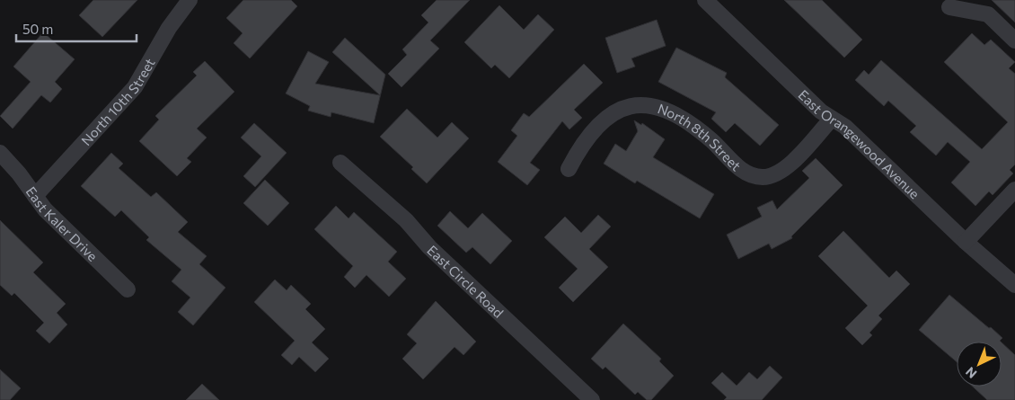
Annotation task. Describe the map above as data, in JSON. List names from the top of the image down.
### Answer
{
  "streets": {
    "street": [
      "North 10th Street",
      "North 8th Street",
      "East Orangewood Avenue",
      "East Kaler Drive",
      "East Circle Road"
    ]
  },
  "crossings": [
    ["North 10th Street", "East Kaler Drive"],
    ["North 8th Street", "East Orangewood Avenue"]
  ],
  "scale_bar": "50 m",
  "north": "bottom left"
}
